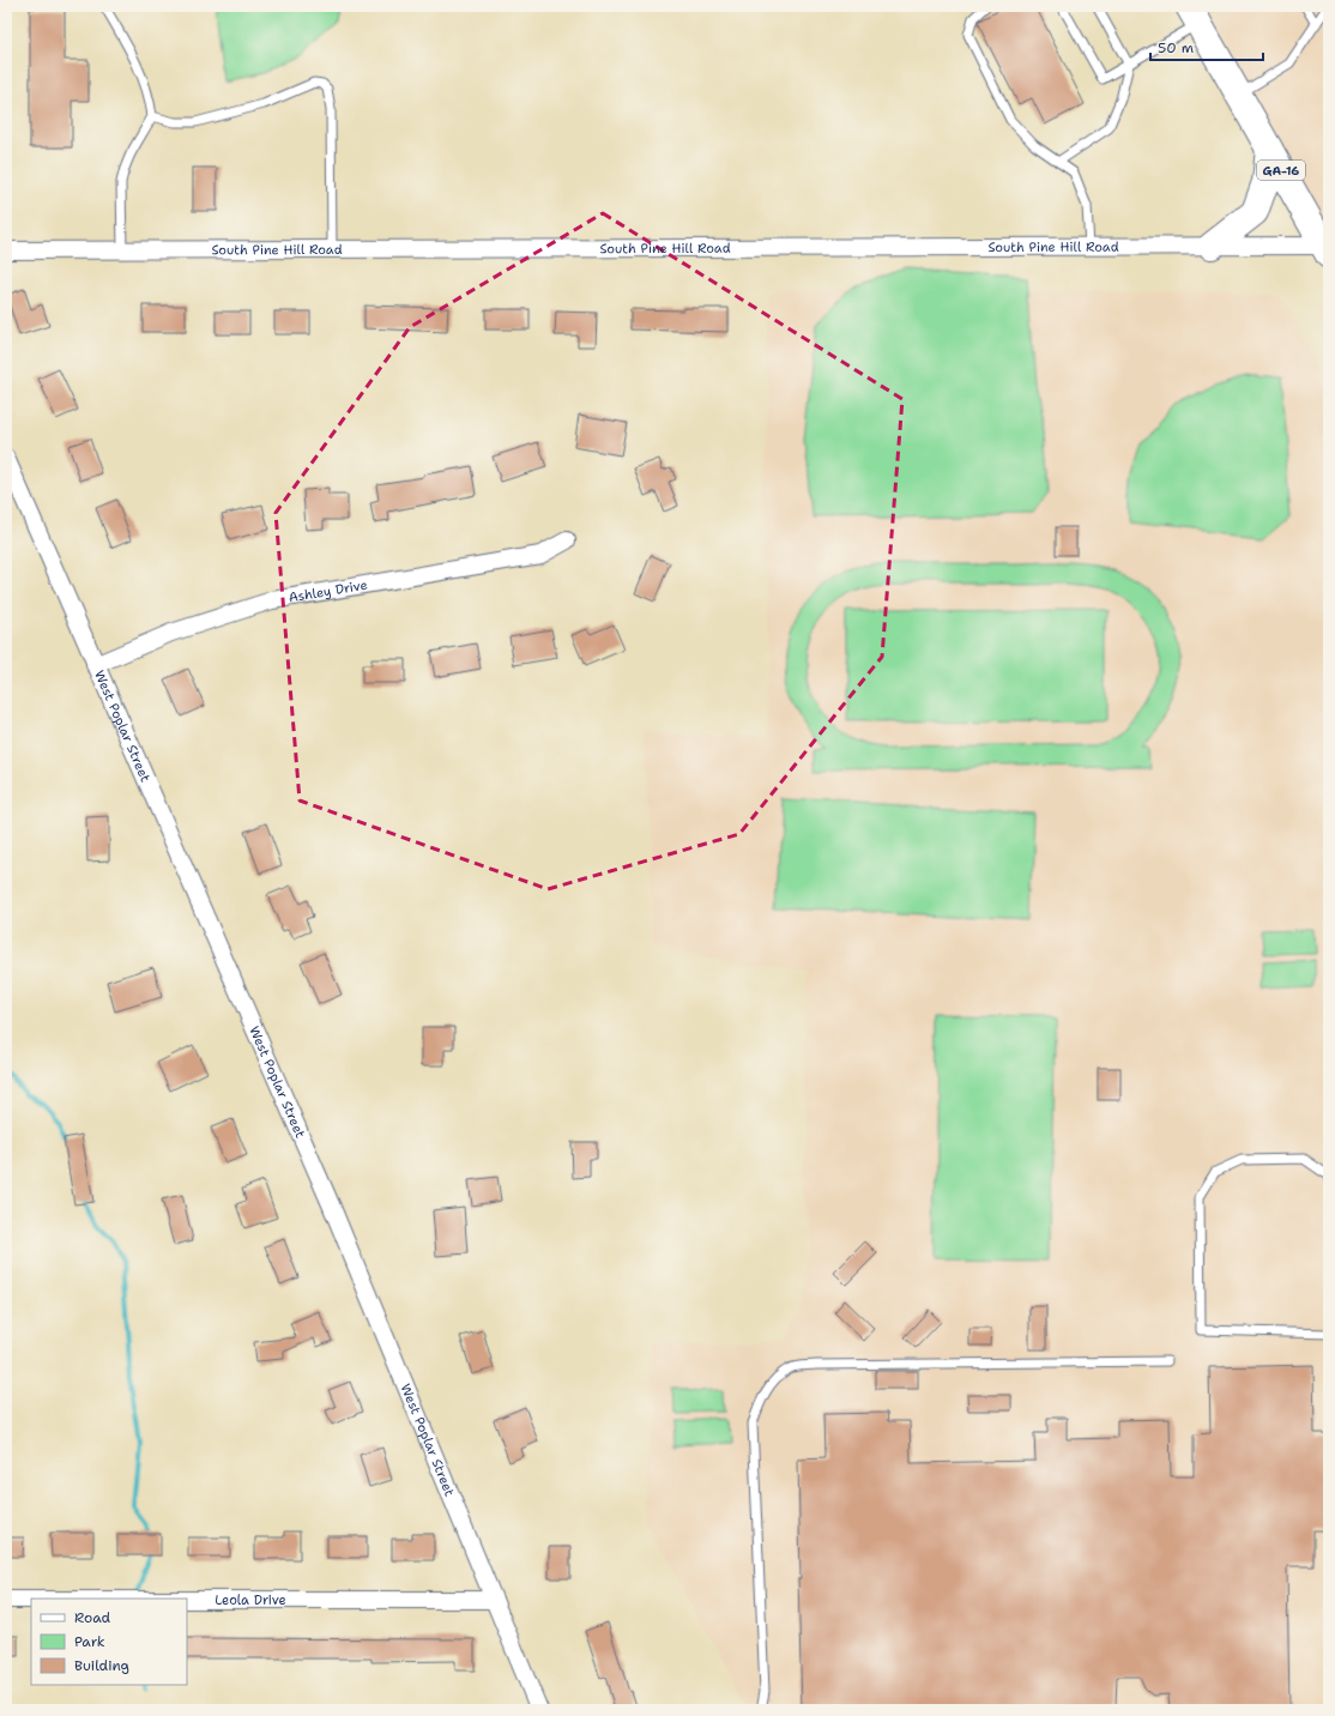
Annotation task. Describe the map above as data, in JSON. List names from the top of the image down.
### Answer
{
  "streets": {
    "main road": ["GA-16"],
    "street": [
      "South Pine Hill Road",
      "Ashley Drive",
      "West Poplar Street",
      "Leola Drive"
    ]
  },
  "crossings": [
    ["GA-16", "South Pine Hill Road"],
    ["Ashley Drive", "West Poplar Street"],
    ["West Poplar Street", "Leola Drive"]
  ],
  "legend": ["Road", "Park", "Building"],
  "scale_bar": "50 m"
}
